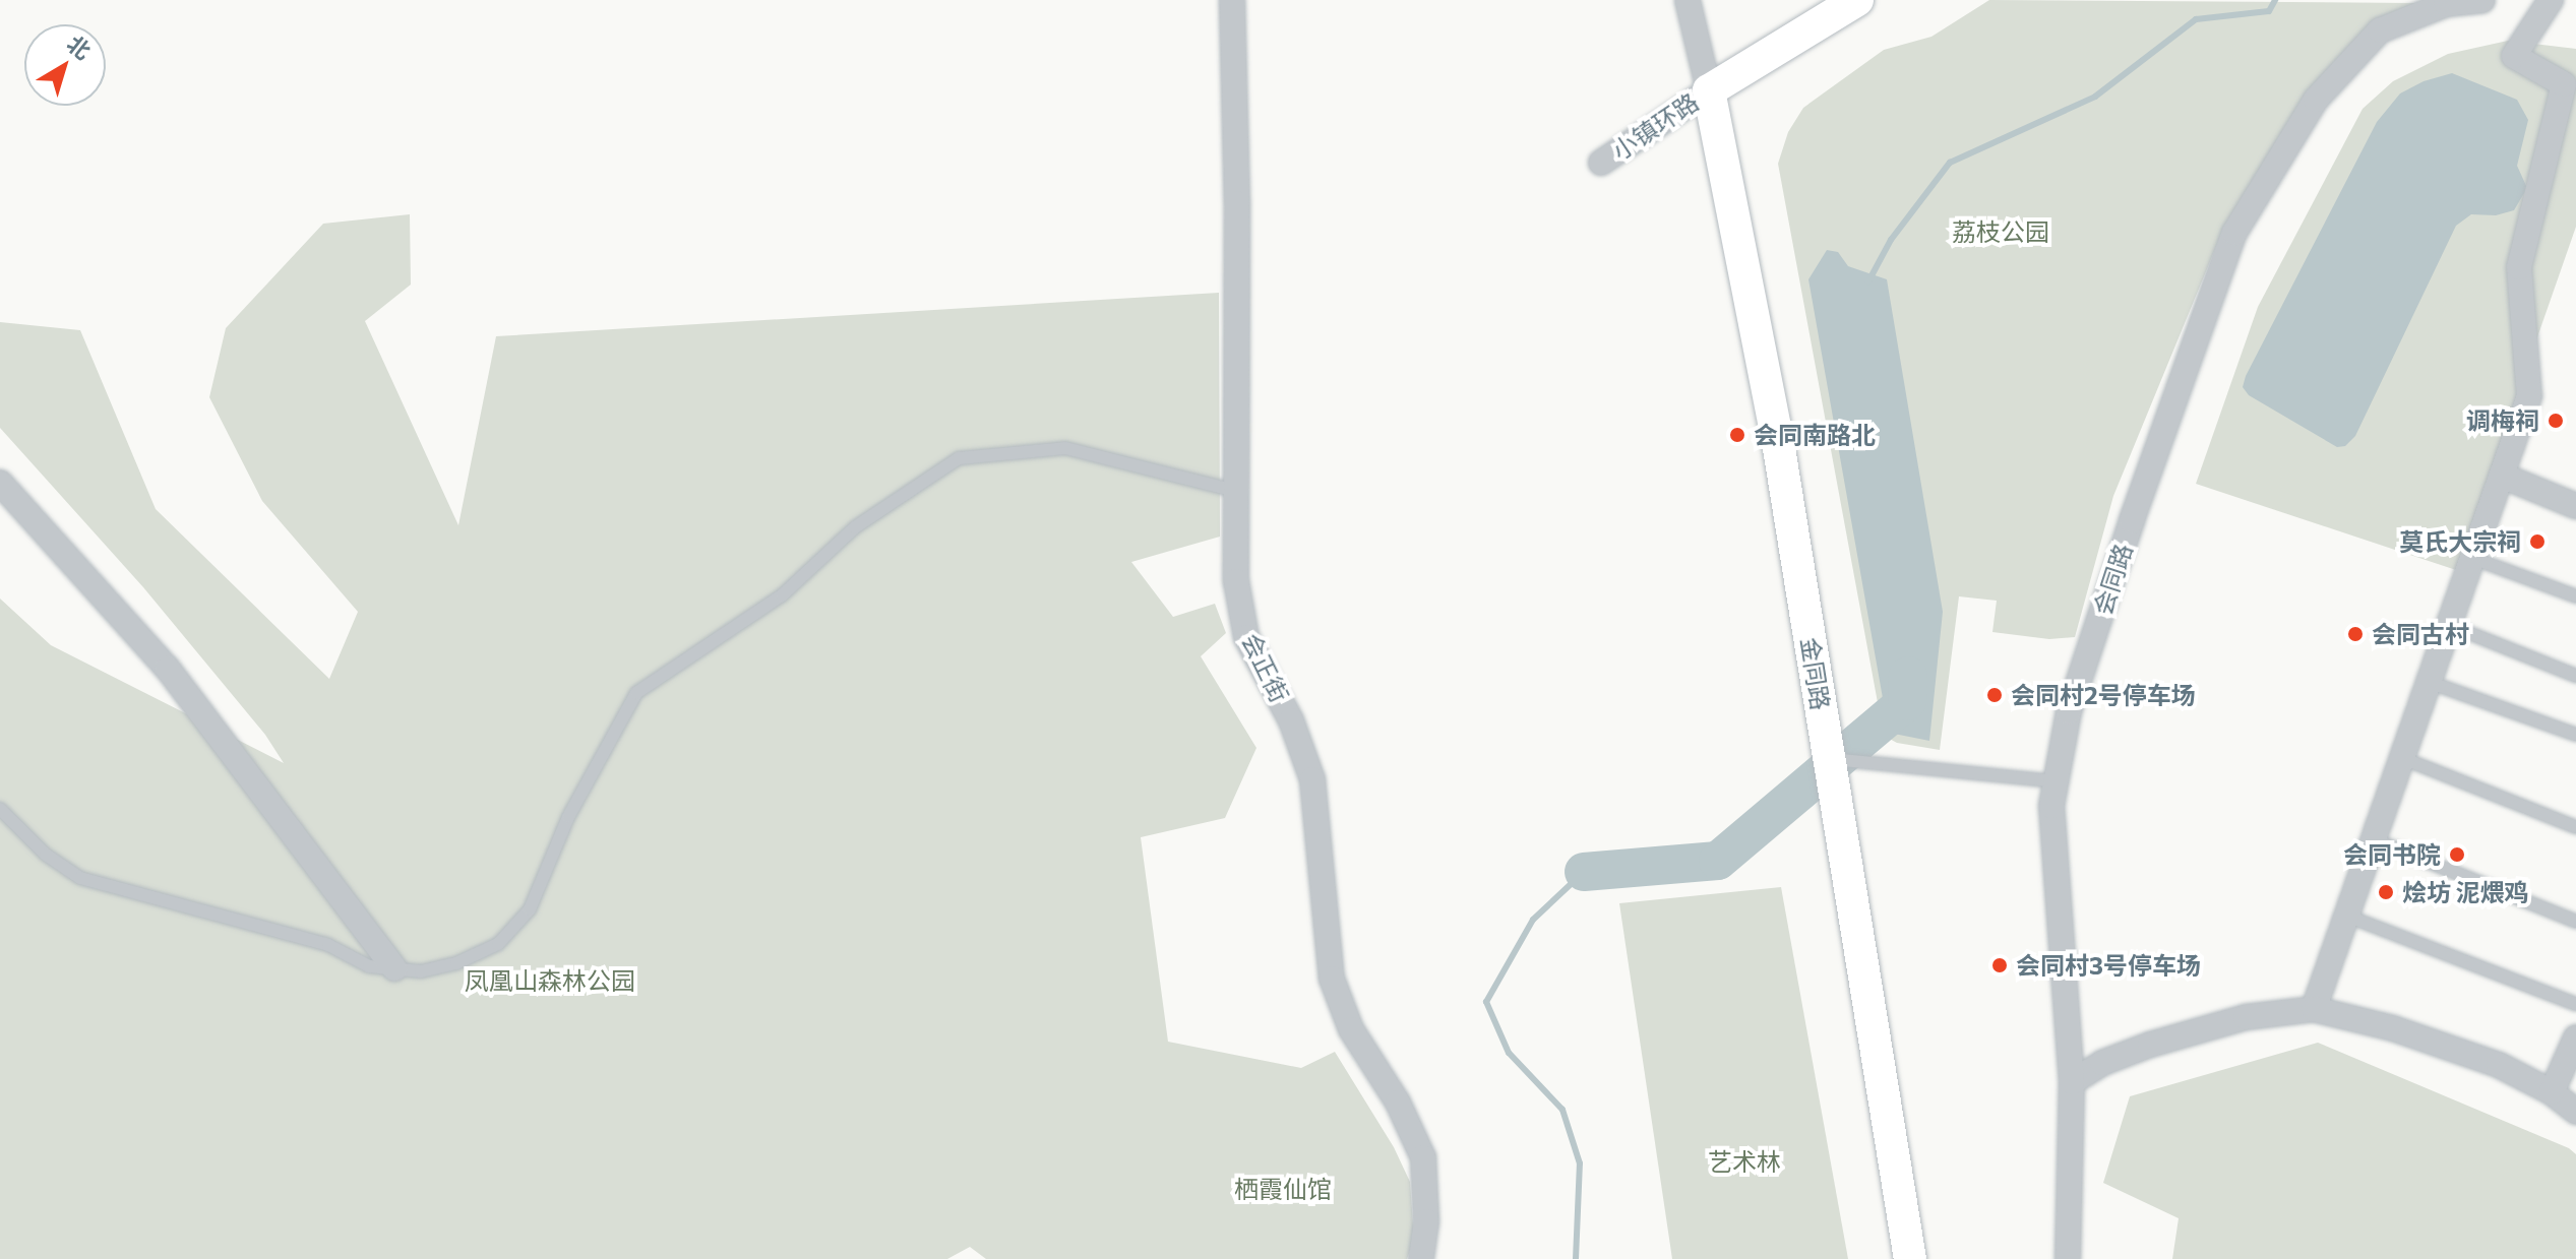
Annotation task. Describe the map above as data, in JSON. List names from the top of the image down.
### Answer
{
  "streets": {
    "street": [
      "小镇环路",
      "会同路",
      "会正街",
      "金同路"
    ]
  },
  "crossings": [
    ["小镇环路", "金同路"]
  ],
  "parks": [
    "荔枝公园",
    "凤凰山森林公园",
    "艺术林",
    "栖霞仙馆"
  ],
  "places": [
    "调梅祠",
    "会同南路北",
    "莫氏大宗祠",
    "会同古村",
    "会同村2号停车场",
    "会同书院",
    "烩坊 泥煨鸡",
    "会同村3号停车场"
  ],
  "north": "top right"
}
